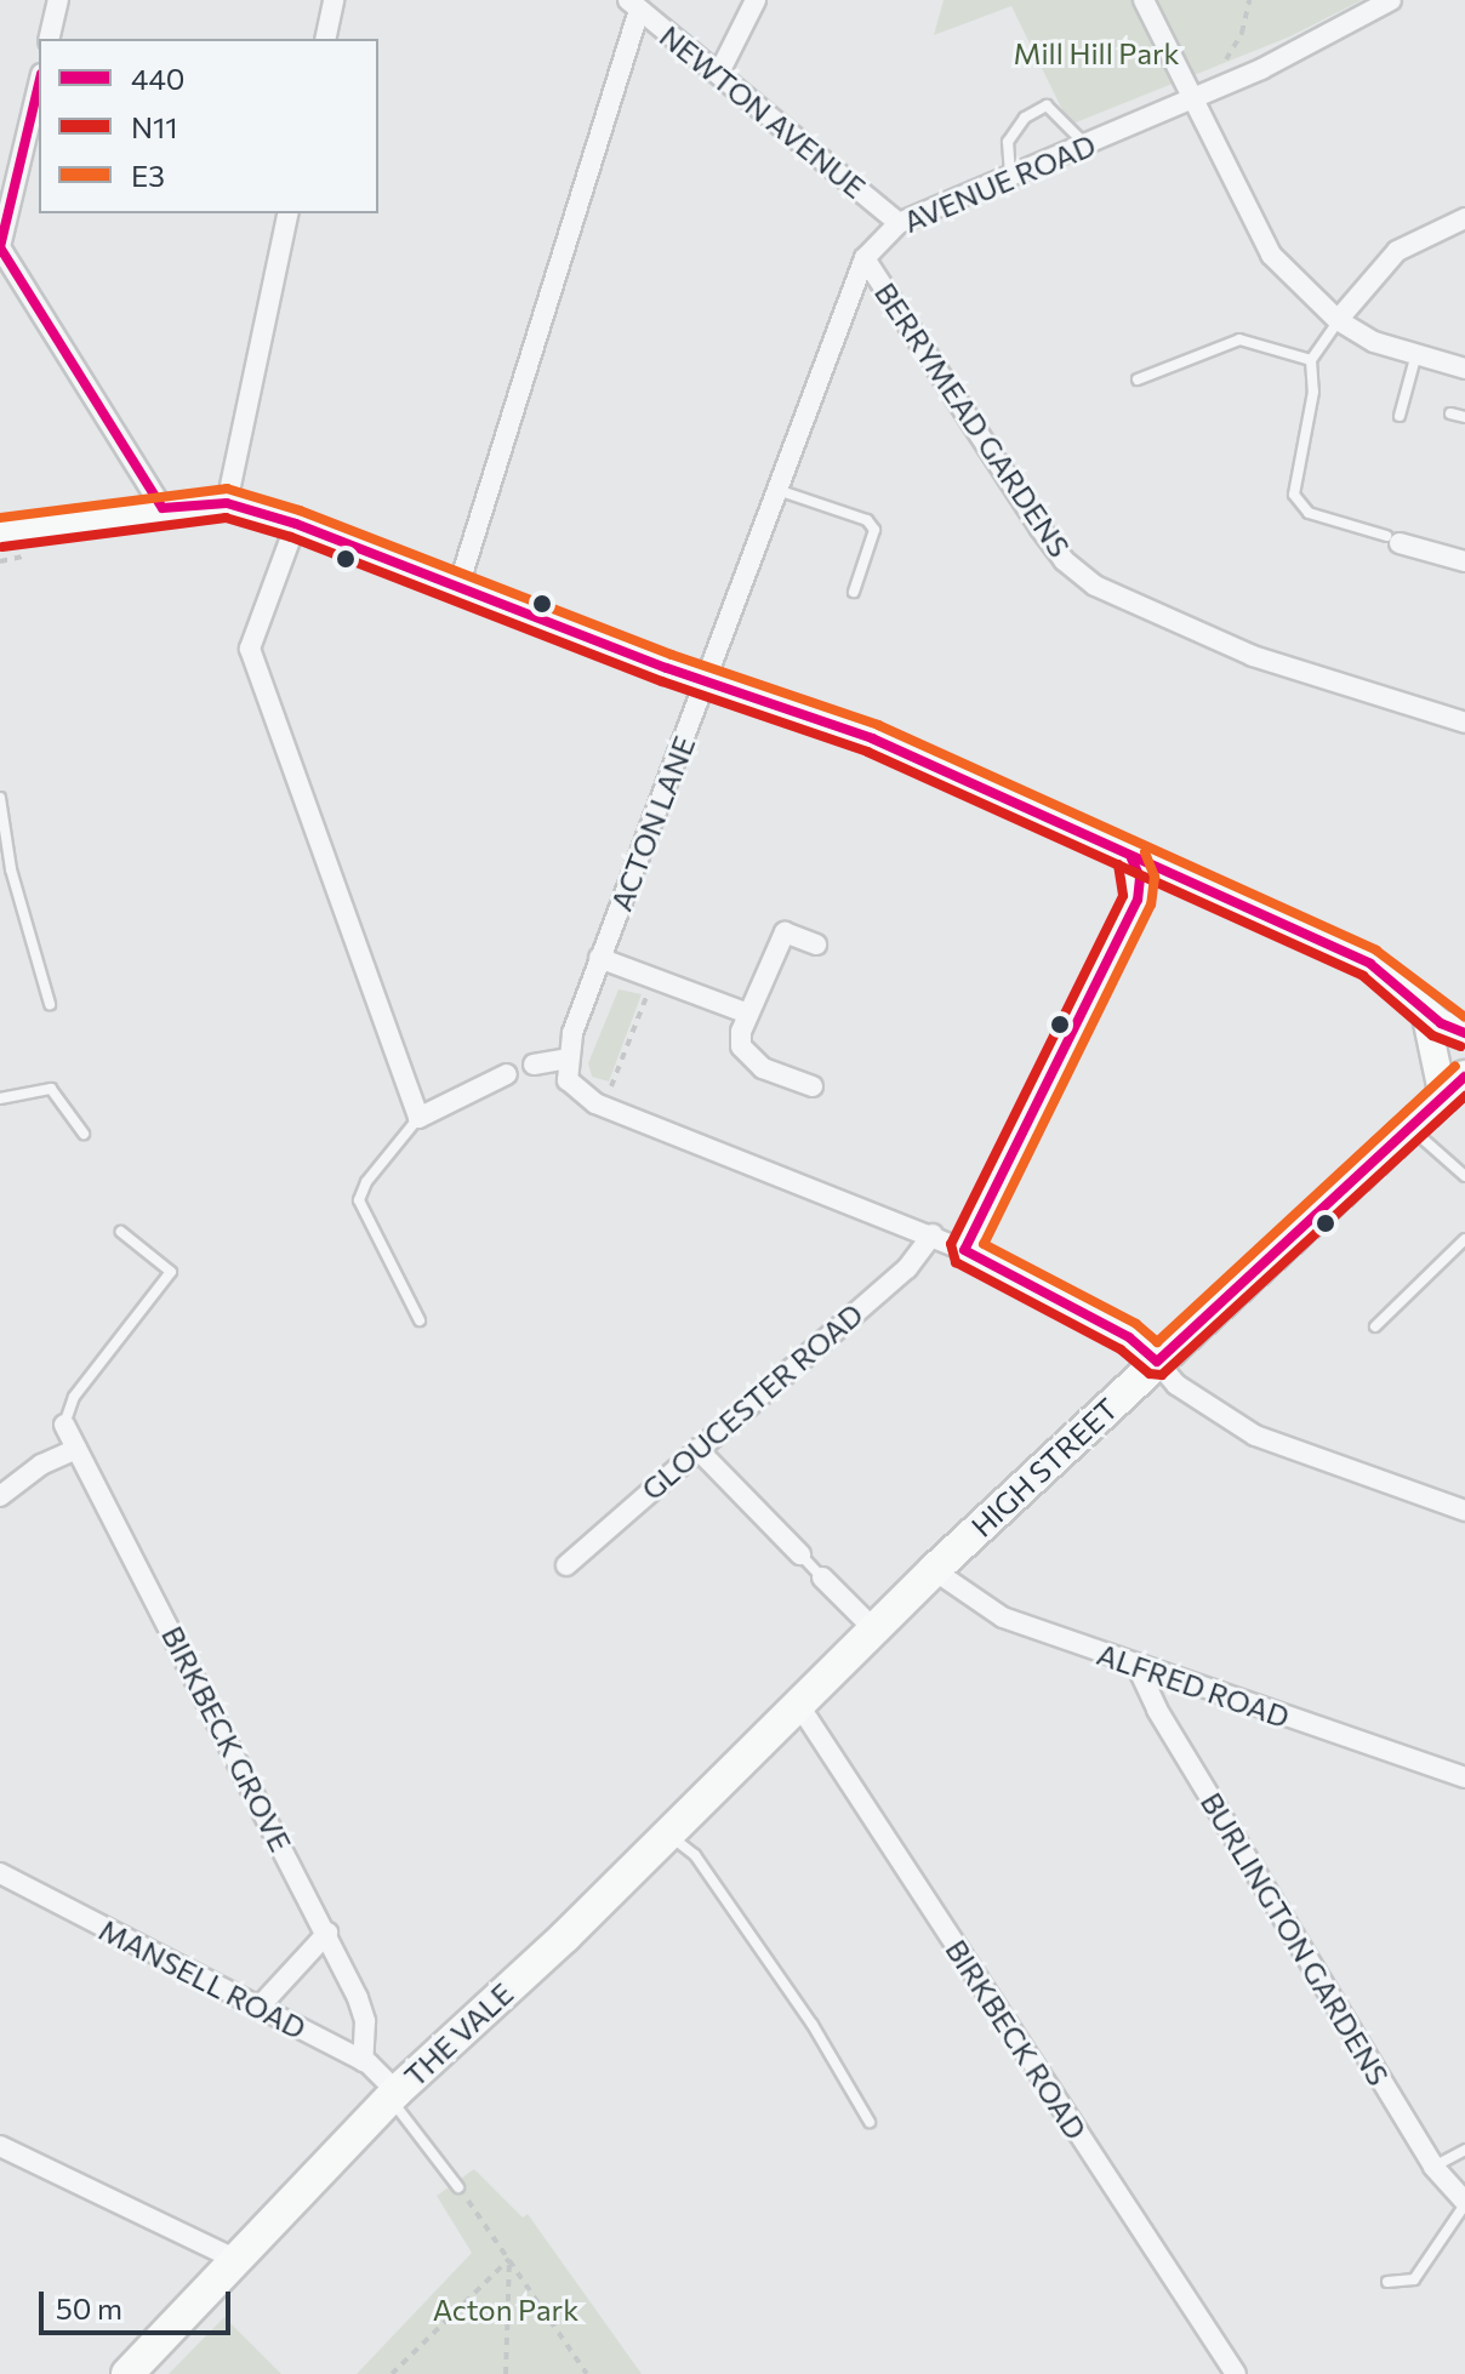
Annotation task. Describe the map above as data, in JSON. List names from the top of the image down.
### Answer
{
  "streets": {
    "main road": ["HIGH STREET", "THE VALE"],
    "street": [
      "NEWTON AVENUE",
      "AVENUE ROAD",
      "BERRYMEAD GARDENS",
      "ACTON LANE",
      "GLOUCESTER ROAD",
      "ALFRED ROAD",
      "BIRKBECK GROVE",
      "BURLINGTON GARDENS",
      "MANSELL ROAD",
      "BIRKBECK ROAD"
    ]
  },
  "crossings": [
    ["NEWTON AVENUE", "AVENUE ROAD"],
    ["AVENUE ROAD", "BERRYMEAD GARDENS"],
    ["AVENUE ROAD", "ACTON LANE"],
    ["HIGH STREET", "ALFRED ROAD"],
    ["HIGH STREET", "THE VALE"],
    ["HIGH STREET", "BIRKBECK ROAD"],
    ["ALFRED ROAD", "BURLINGTON GARDENS"],
    ["BIRKBECK GROVE", "MANSELL ROAD"],
    ["MANSELL ROAD", "THE VALE"],
    ["THE VALE", "BIRKBECK ROAD"]
  ],
  "parks": ["Mill Hill Park", "Acton Park"],
  "lines": ["transit line 440", "transit line E3", "transit line N11"],
  "legend": ["440", "N11", "E3"],
  "scale_bar": "50 m"
}
